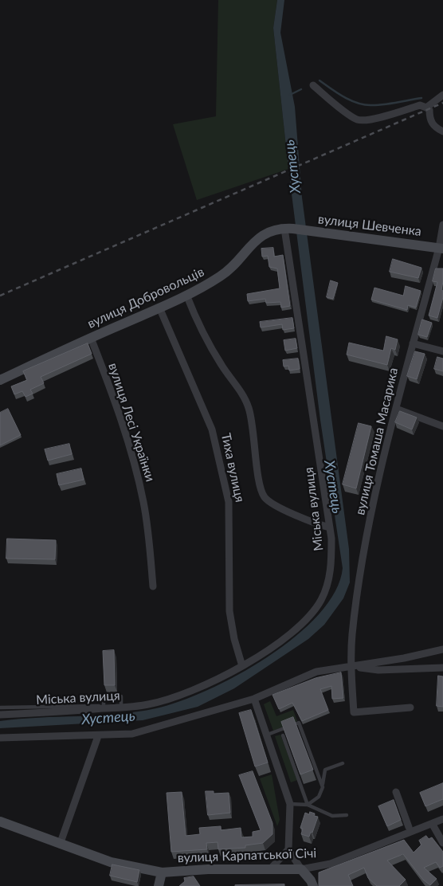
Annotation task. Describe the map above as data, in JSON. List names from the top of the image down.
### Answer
{
  "streets": {
    "main road": ["вулиця Шевченка", "вулиця Добровольців", "вулиця Карпатської Січі"],
    "street": [
      "вулиця Лесі Українки",
      "вулиця Томаша Масарика",
      "Тиха вулиця",
      "Міська вулиця"
    ]
  },
  "crossings": [
    ["вулиця Шевченка", "вулиця Добровольців"],
    ["вулиця Шевченка", "вулиця Томаша Масарика"],
    ["вулиця Шевченка", "Міська вулиця"],
    ["вулиця Добровольців", "вулиця Лесі Українки"],
    ["вулиця Добровольців", "Тиха вулиця"],
    ["вулиця Добровольців", "Міська вулиця"],
    ["Тиха вулиця", "Міська вулиця"]
  ],
  "water": ["Хустець"]
}
